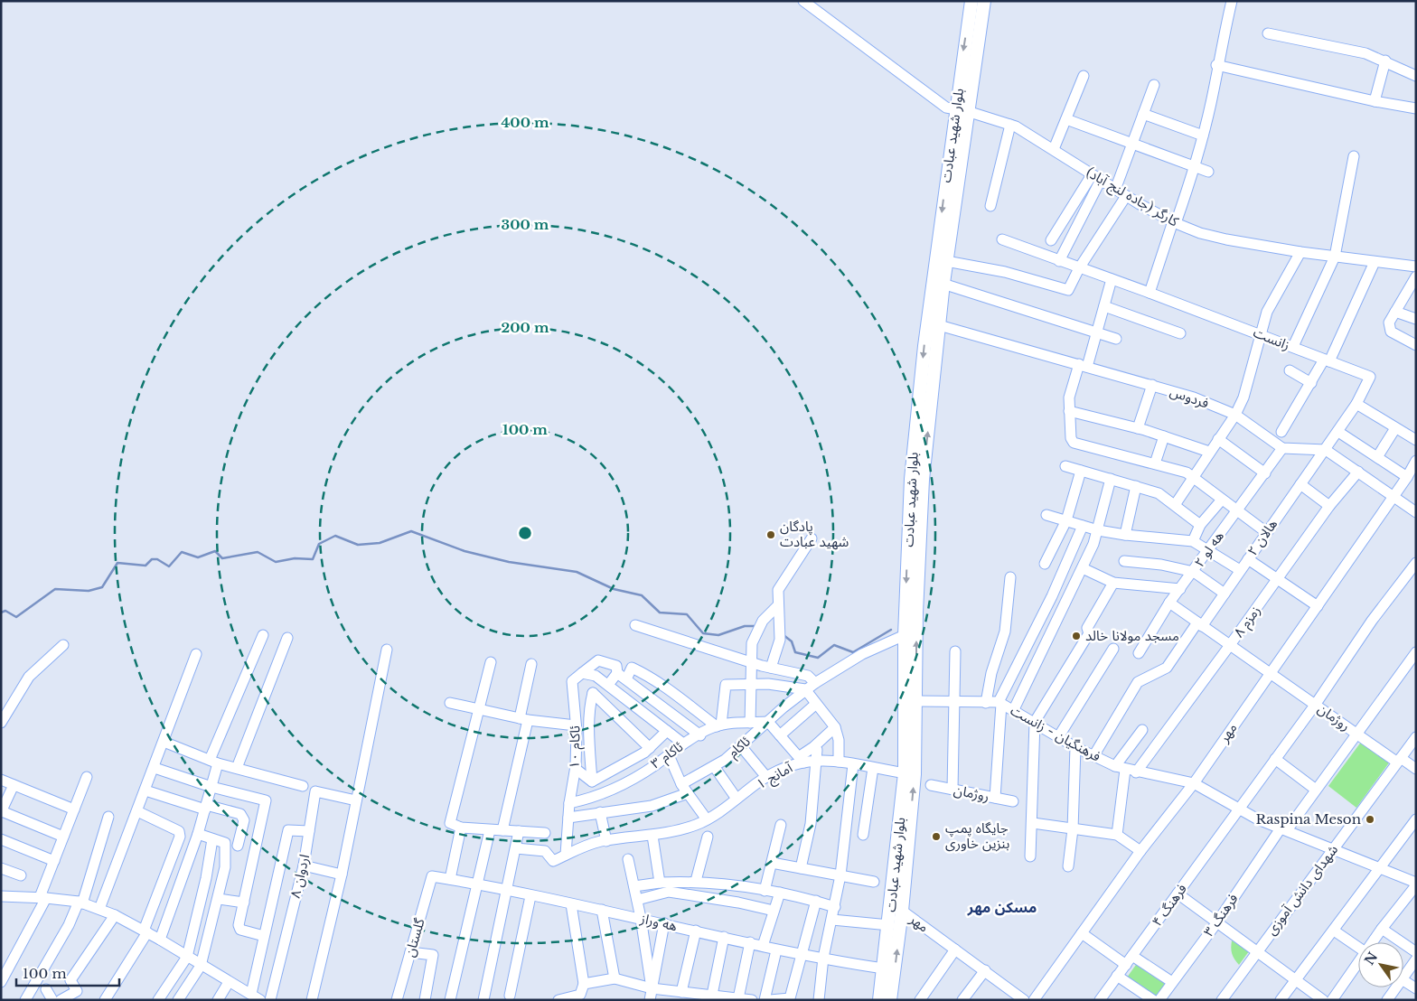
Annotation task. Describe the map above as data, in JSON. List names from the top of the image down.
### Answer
{
  "streets": {
    "main road": ["بلوار شهید عبادت"],
    "street": [
      "کارگر (جاده لنج آباد)",
      "زانست",
      "فردوس",
      "هالان ۲",
      "هه لو ۲",
      "زمزم ۸",
      "روژمان",
      "مهر",
      "فرهنگیان - زانست",
      "ئاکام ۱۰",
      "ئاکام",
      "ئاکام ۳",
      "آمانج ۱",
      "اردوان ۸",
      "شهدای دانش آموزی",
      "فرهنگ ۴",
      "فرهنگ ۳",
      "هه وراز",
      "گلستان"
    ]
  },
  "crossings": [
    ["بلوار شهید عبادت", "کارگر (جاده لنج آباد)"],
    ["بلوار شهید عبادت", "فردوس"],
    ["بلوار شهید عبادت", "مهر"],
    ["بلوار شهید عبادت", "فرهنگیان - زانست"],
    ["بلوار شهید عبادت", "ئاکام"],
    ["بلوار شهید عبادت", "آمانج ۱"],
    ["بلوار شهید عبادت", "هه وراز"],
    ["زانست", "هالان ۲"],
    ["فردوس", "هه لو ۲"],
    ["هالان ۲", "فرهنگیان - زانست"],
    ["زمزم ۸", "روژمان"],
    ["زمزم ۸", "فرهنگیان - زانست"],
    ["روژمان", "مهر"],
    ["روژمان", "شهدای دانش آموزی"],
    ["روژمان", "فرهنگ ۴"],
    ["روژمان", "فرهنگ ۳"],
    ["مهر", "فرهنگیان - زانست"],
    ["فرهنگیان - زانست", "شهدای دانش آموزی"],
    ["فرهنگیان - زانست", "فرهنگ ۴"],
    ["فرهنگیان - زانست", "فرهنگ ۳"],
    ["ئاکام ۱۰", "ئاکام"],
    ["ئاکام ۱۰", "ئاکام ۳"],
    ["ئاکام ۱۰", "آمانج ۱"],
    ["ئاکام", "ئاکام ۳"],
    ["هه وراز", "گلستان"]
  ],
  "districts": ["مسکن مهر"],
  "places": [
    "پادگان شهید عبادت",
    "مسجد مولانا خالد",
    "Raspina Meson",
    "جایگاه پمپ بنزین خاوری"
  ],
  "scale_bar": "100 m",
  "north": "top left",
  "rings": [
    "400 m",
    "300 m",
    "200 m",
    "100 m"
  ]
}
